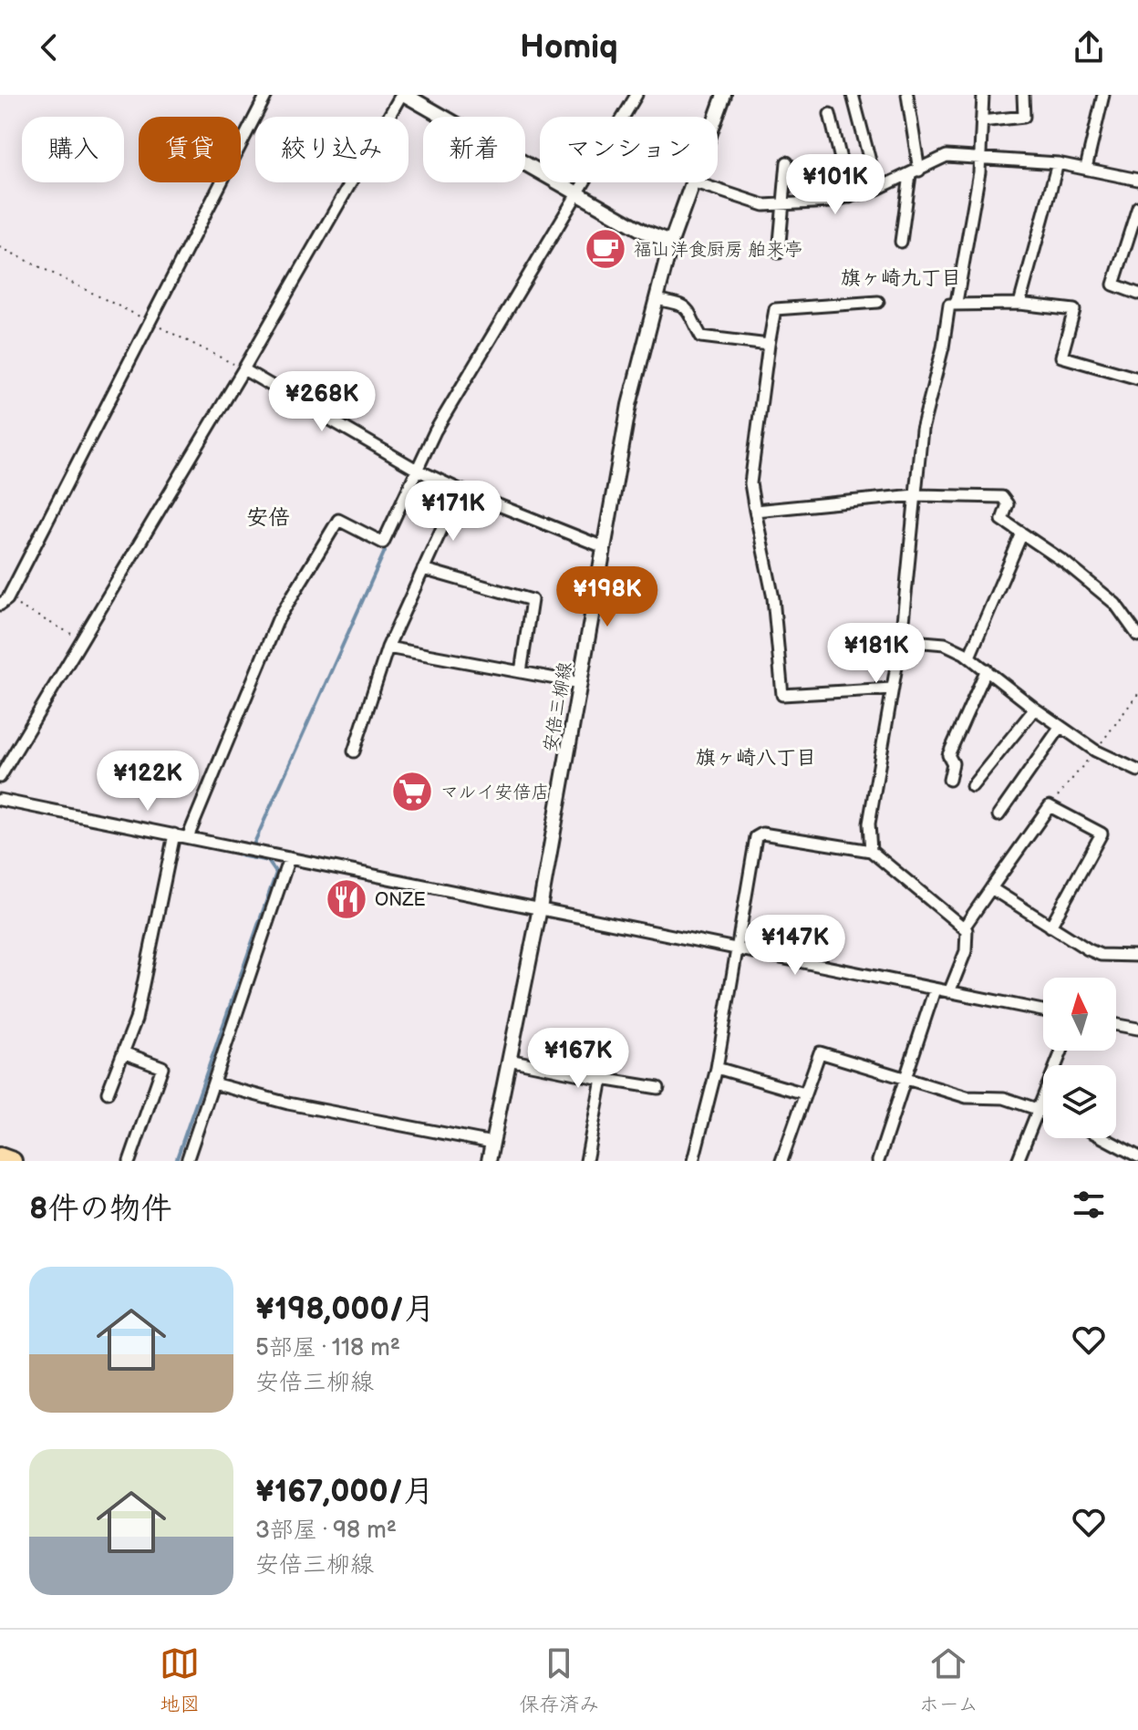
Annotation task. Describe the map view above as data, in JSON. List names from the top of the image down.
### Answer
{
  "streets": {
    "street": ["安倍三柳線"]
  },
  "districts": ["旗ヶ崎九丁目", "安倍", "旗ヶ崎八丁目"],
  "places": {
    "cafe": ["福山洋食厨房 舶来亭"],
    "supermarket": ["マルイ安倍店"],
    "restaurant": ["ONZE"]
  },
  "north": "top",
  "page": {
    "header": "Homiq",
    "chip": [
      "購入",
      "賃貸",
      "絞り込み",
      "新着",
      "マンション"
    ],
    "price": [
      "¥101K",
      "¥268K",
      "¥171K",
      "¥198K",
      "¥181K",
      "¥122K",
      "¥147K",
      "¥167K"
    ],
    "heading": "8件の物件",
    "list": [
      {
        "name": "¥198,000/月",
        "note": "5部屋 · 118 m² · 安倍三柳線"
      },
      {
        "name": "¥167,000/月",
        "note": "3部屋 · 98 m² · 安倍三柳線"
      }
    ],
    "tabs": ["地図", "保存済み", "ホーム"]
  }
}
